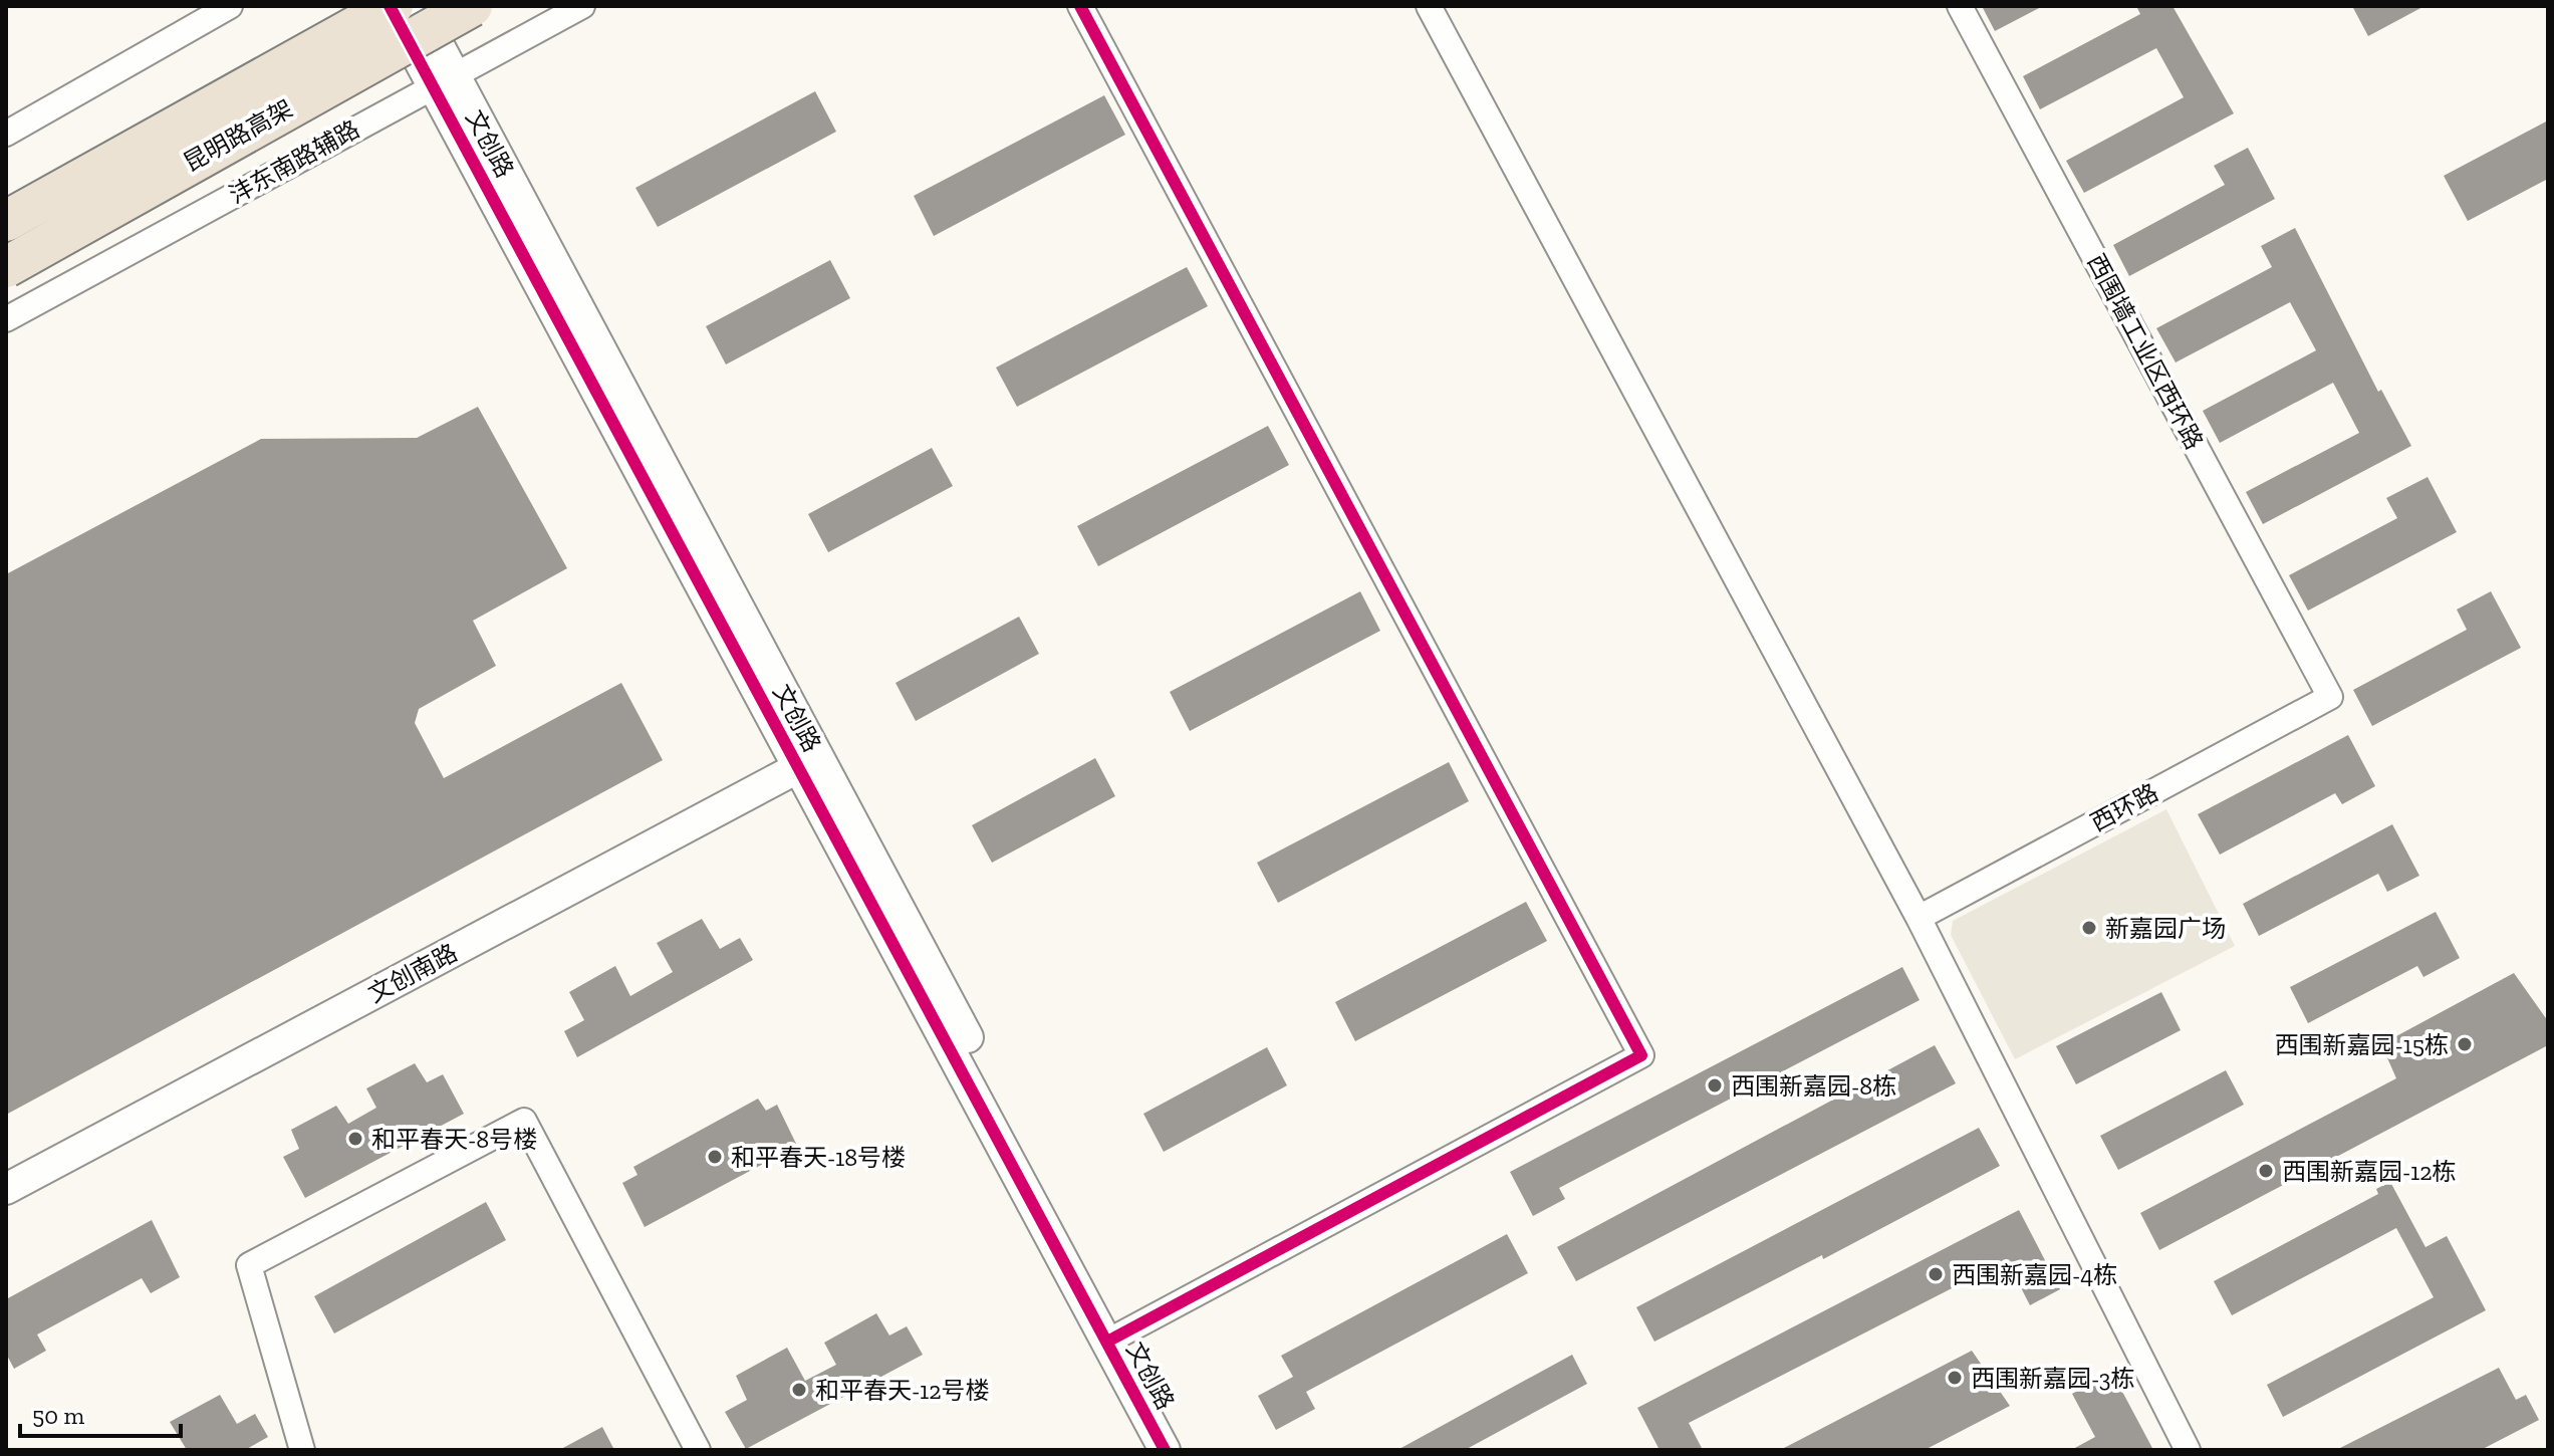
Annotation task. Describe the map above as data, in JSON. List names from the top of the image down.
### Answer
{
  "streets": {
    "highway": ["昆明路高架"],
    "street": [
      "文创路",
      "沣东南路辅路",
      "西围墙工业区西环路",
      "西环路",
      "文创南路"
    ]
  },
  "crossings": [
    ["昆明路高架", "文创路"],
    ["文创路", "沣东南路辅路"],
    ["文创路", "文创南路"],
    ["西围墙工业区西环路", "西环路"]
  ],
  "places": [
    "新嘉园广场",
    "西围新嘉园-15栋",
    "西围新嘉园-8栋",
    "和平春天-8号楼",
    "和平春天-18号楼",
    "西围新嘉园-12栋",
    "西围新嘉园-4栋",
    "西围新嘉园-3栋",
    "和平春天-12号楼"
  ],
  "scale_bar": "50 m"
}
